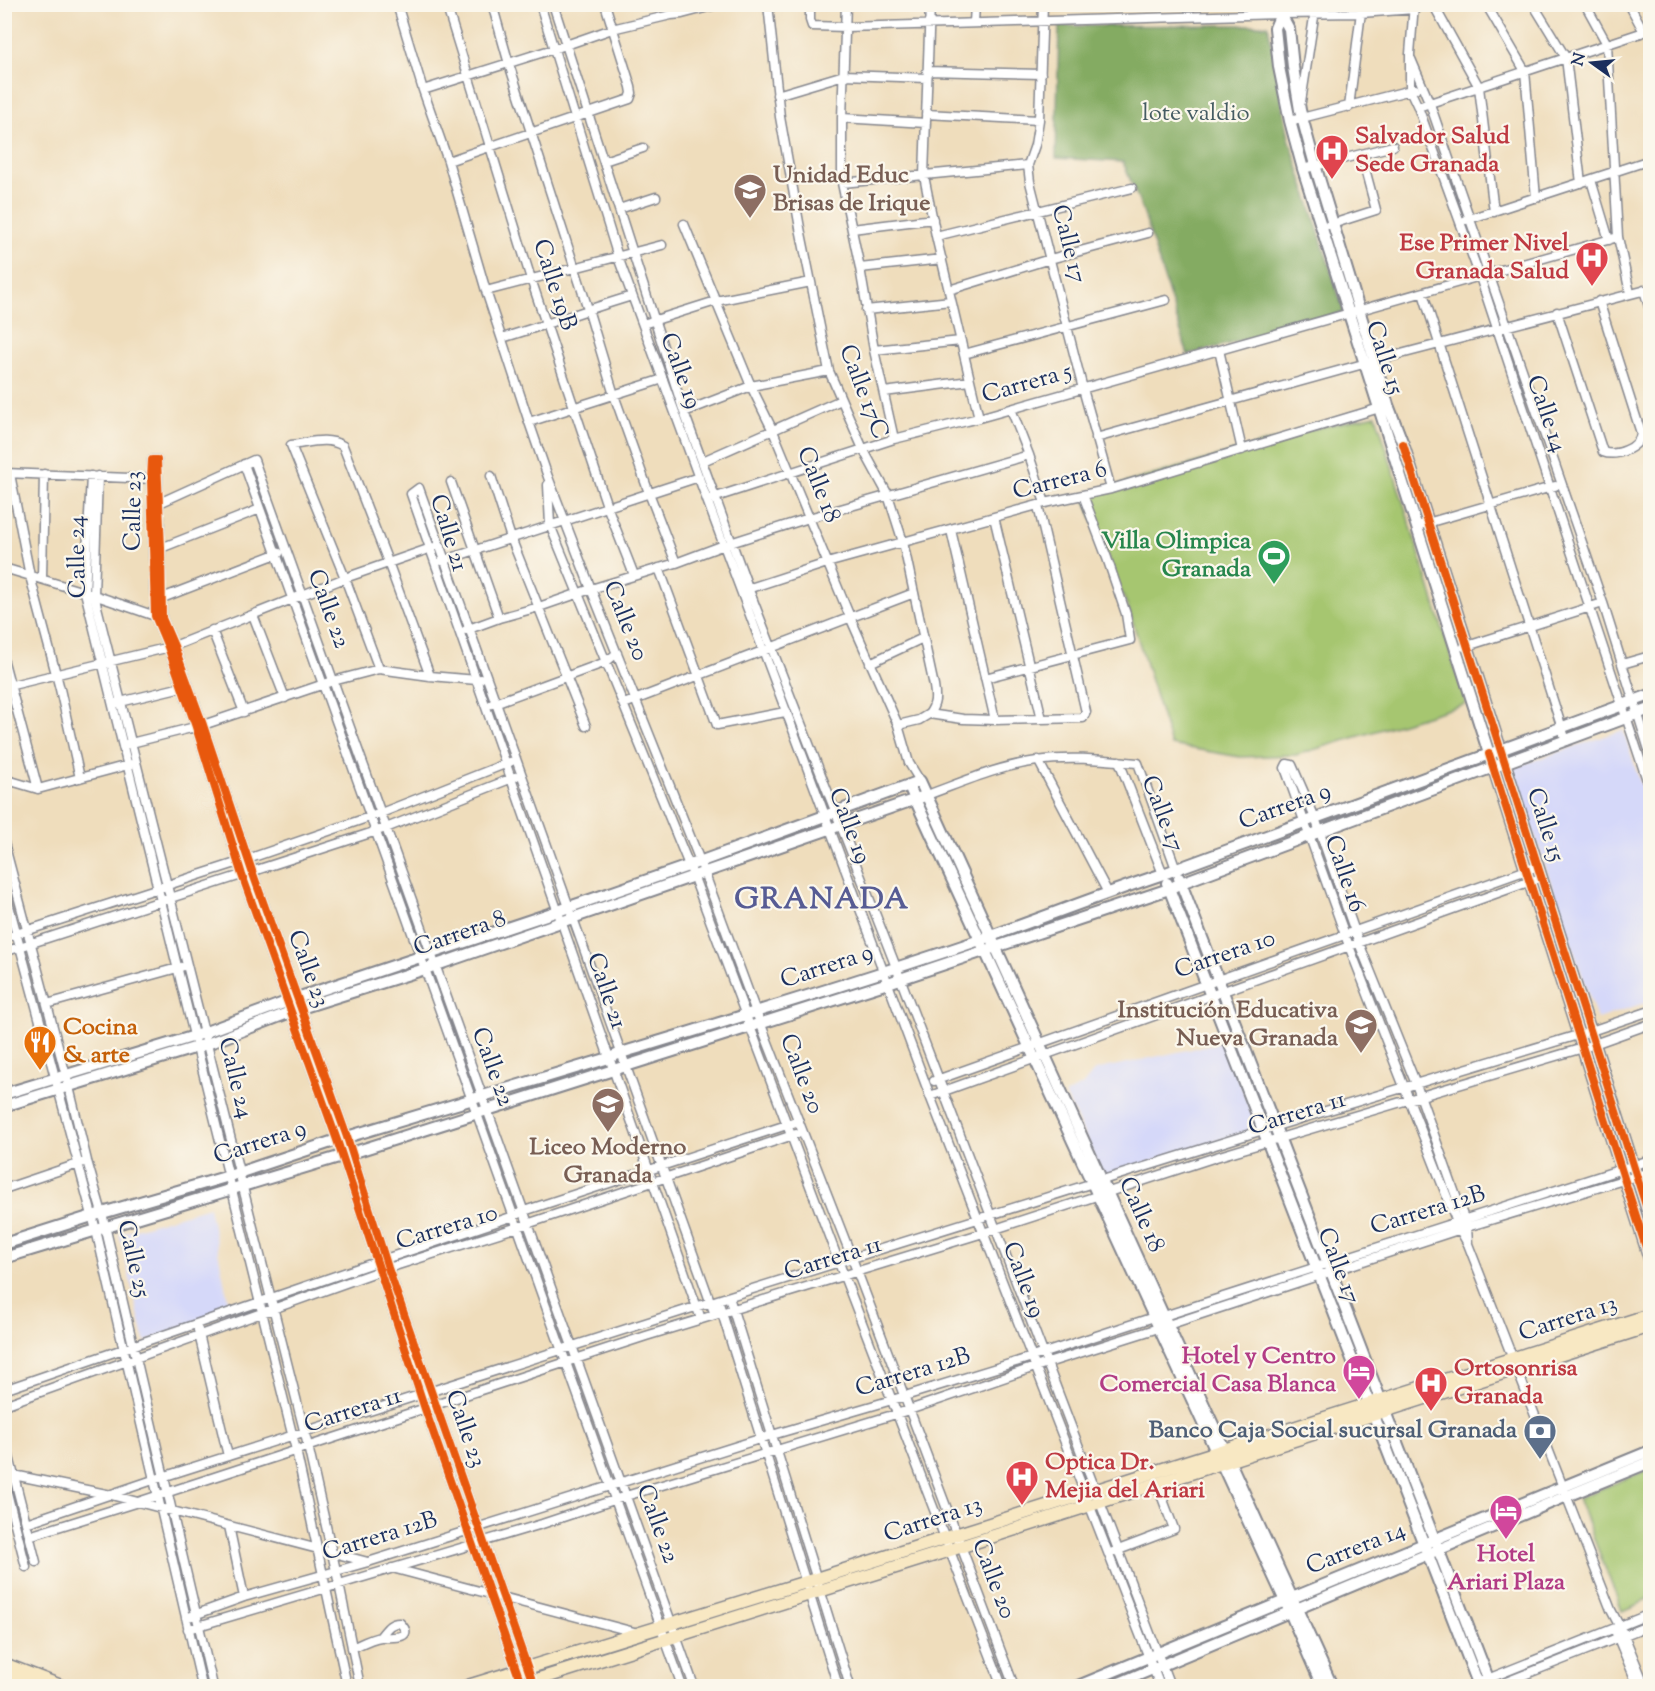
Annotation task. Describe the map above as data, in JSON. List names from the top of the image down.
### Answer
{
  "streets": {
    "main road": ["Carrera 13"],
    "street": [
      "Calle 17",
      "Calle 19B",
      "Calle 15",
      "Calle 19",
      "Carrera 5",
      "Calle 17C",
      "Calle 14",
      "Carrera 6",
      "Calle 18",
      "Calle 23",
      "Calle 21",
      "Calle 24",
      "Calle 22",
      "Calle 20",
      "Carrera 9",
      "Calle 16",
      "Carrera 8",
      "Carrera 10",
      "Carrera 11",
      "Carrera 12B",
      "Calle 25",
      "Carrera 14"
    ]
  },
  "crossings": [
    ["Calle 17", "Carrera 5"],
    ["Calle 17", "Carrera 6"],
    ["Calle 17", "Carrera 9"],
    ["Calle 17", "Carrera 10"],
    ["Calle 17", "Carrera 11"],
    ["Calle 17", "Carrera 12B"],
    ["Calle 17", "Carrera 13"],
    ["Calle 17", "Carrera 14"],
    ["Calle 19B", "Carrera 6"],
    ["Calle 15", "Carrera 5"],
    ["Calle 15", "Carrera 6"],
    ["Calle 15", "Carrera 9"],
    ["Calle 15", "Carrera 10"],
    ["Calle 15", "Carrera 11"],
    ["Calle 15", "Carrera 12B"],
    ["Calle 19", "Carrera 5"],
    ["Calle 19", "Carrera 6"],
    ["Calle 19", "Carrera 9"],
    ["Calle 19", "Carrera 8"],
    ["Calle 19", "Carrera 10"],
    ["Calle 19", "Carrera 11"],
    ["Calle 19", "Carrera 12B"],
    ["Calle 19", "Carrera 13"],
    ["Calle 19", "Carrera 14"],
    ["Carrera 5", "Calle 17C"],
    ["Carrera 5", "Calle 14"],
    ["Carrera 5", "Calle 18"],
    ["Calle 17C", "Carrera 6"],
    ["Calle 14", "Carrera 9"],
    ["Carrera 6", "Calle 18"],
    ["Carrera 6", "Calle 21"],
    ["Carrera 6", "Calle 20"],
    ["Calle 18", "Carrera 9"],
    ["Calle 18", "Carrera 8"],
    ["Calle 18", "Carrera 10"],
    ["Calle 18", "Carrera 11"],
    ["Calle 18", "Carrera 12B"],
    ["Calle 18", "Carrera 13"],
    ["Calle 18", "Carrera 14"],
    ["Calle 23", "Calle 24"],
    ["Calle 23", "Carrera 9"],
    ["Calle 23", "Carrera 8"],
    ["Calle 23", "Carrera 10"],
    ["Calle 23", "Carrera 11"],
    ["Calle 23", "Carrera 12B"],
    ["Calle 23", "Carrera 13"],
    ["Calle 21", "Carrera 9"],
    ["Calle 21", "Carrera 8"],
    ["Calle 21", "Carrera 10"],
    ["Calle 21", "Carrera 11"],
    ["Calle 21", "Carrera 12B"],
    ["Calle 21", "Carrera 13"],
    ["Calle 24", "Carrera 9"],
    ["Calle 24", "Carrera 8"],
    ["Calle 24", "Carrera 10"],
    ["Calle 24", "Carrera 11"],
    ["Calle 24", "Carrera 12B"],
    ["Calle 22", "Carrera 9"],
    ["Calle 22", "Carrera 8"],
    ["Calle 22", "Carrera 10"],
    ["Calle 22", "Carrera 11"],
    ["Calle 22", "Carrera 12B"],
    ["Calle 22", "Carrera 13"],
    ["Calle 20", "Carrera 9"],
    ["Calle 20", "Carrera 8"],
    ["Calle 20", "Carrera 10"],
    ["Calle 20", "Carrera 11"],
    ["Calle 20", "Carrera 12B"],
    ["Calle 20", "Carrera 13"],
    ["Carrera 9", "Calle 16"],
    ["Carrera 9", "Calle 25"],
    ["Calle 16", "Carrera 10"],
    ["Calle 16", "Carrera 11"],
    ["Calle 16", "Carrera 12B"],
    ["Calle 16", "Carrera 13"],
    ["Calle 16", "Carrera 14"],
    ["Carrera 8", "Calle 25"],
    ["Carrera 10", "Calle 25"],
    ["Carrera 11", "Calle 25"],
    ["Carrera 12B", "Calle 25"]
  ],
  "districts": ["GRANADA"],
  "parks": ["lote valdio"],
  "places": {
    "hospital": [
      "Salvador Salud Sede Granada",
      "Ese Primer Nivel Granada Salud",
      "Ortosonrisa Granada",
      "Optica Dr. Mejia del Ariari"
    ],
    "school or university": ["Unidad Educ Brisas de Irique", "Institución Educativa Nueva Granada", "Liceo Moderno Granada"],
    "sports": ["Villa Olimpica Granada"],
    "restaurant": ["Cocina & arte"],
    "hotel": ["Hotel y Centro Comercial Casa Blanca", "Hotel Ariari Plaza"],
    "bank": ["Banco Caja Social sucursal Granada"]
  },
  "north": "left"
}
